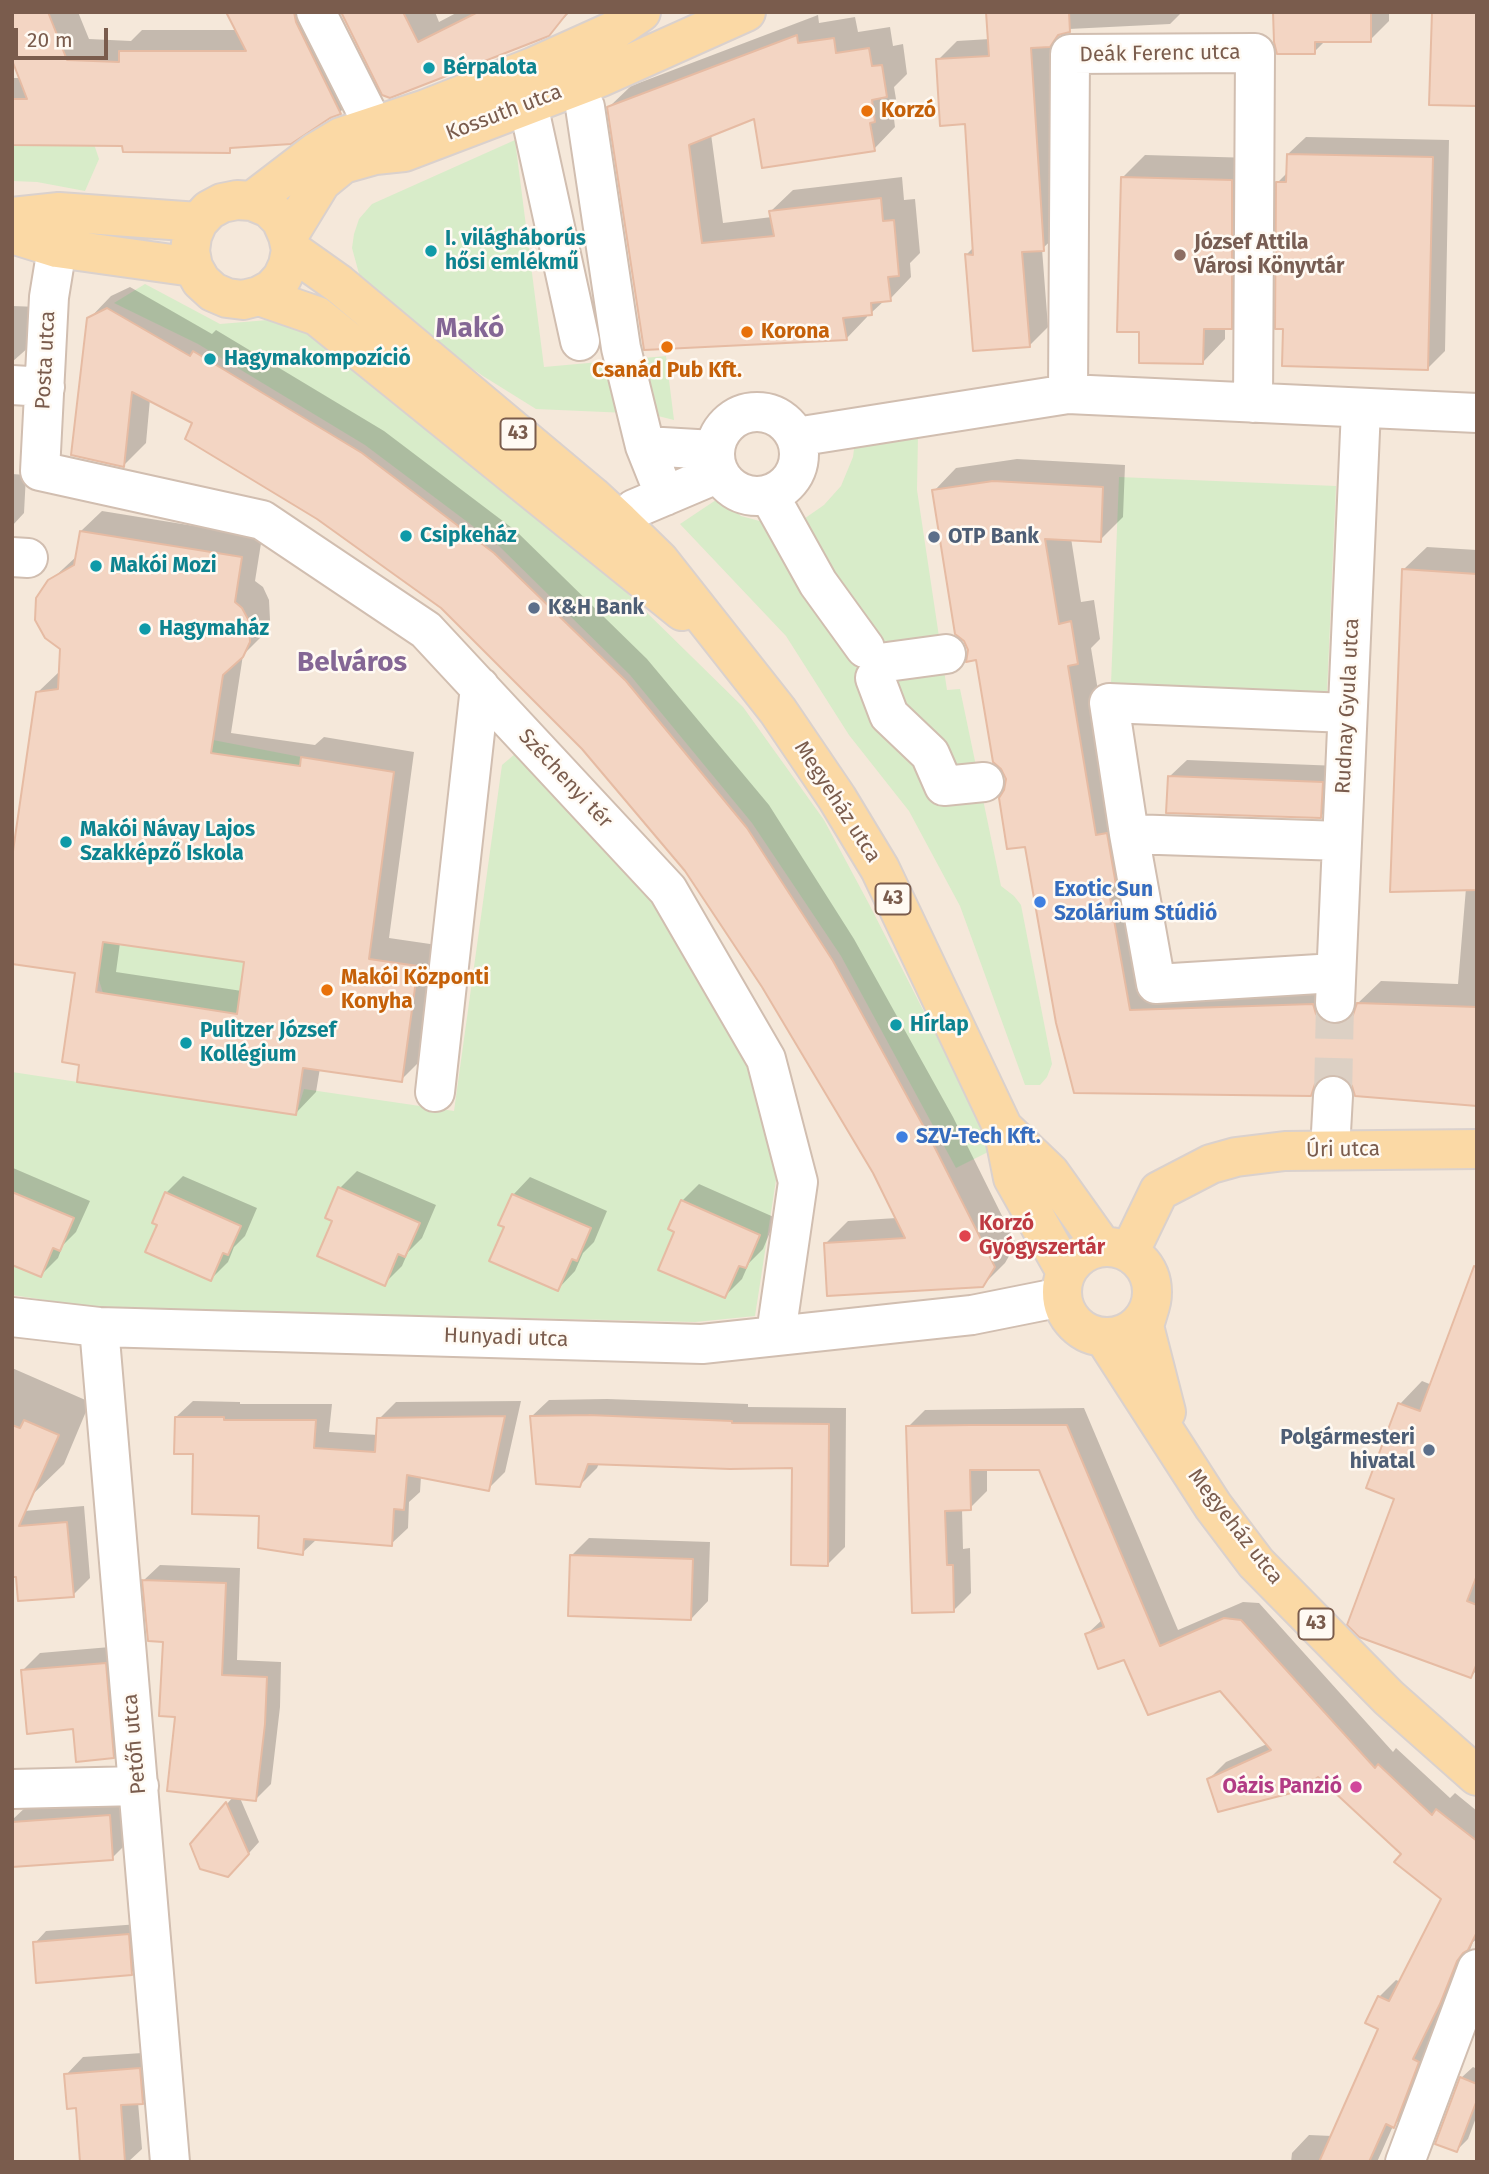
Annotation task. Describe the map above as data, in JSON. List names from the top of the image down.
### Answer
{
  "streets": {
    "main road": [
      "Kossuth utca",
      "43",
      "Megyeház utca",
      "Úri utca"
    ],
    "street": [
      "Deák Ferenc utca",
      "Posta utca",
      "Rudnay Gyula utca",
      "Széchenyi tér",
      "Hunyadi utca",
      "Petőfi utca"
    ]
  },
  "crossings": [
    ["Kossuth utca", "43"],
    ["Posta utca", "Széchenyi tér"],
    ["43", "Megyeház utca"],
    ["43", "Úri utca"],
    ["43", "Hunyadi utca"],
    ["Széchenyi tér", "Hunyadi utca"],
    ["Hunyadi utca", "Petőfi utca"]
  ],
  "districts": ["Makó", "Belváros"],
  "places": [
    "Bérpalota",
    "Korzó",
    "I. világháborús hősi emlékmű",
    "József Attila Városi Könyvtár",
    "Korona",
    "Csanád Pub Kft.",
    "Hagymakompozíció",
    "Csipkeház",
    "OTP Bank",
    "Makói Mozi",
    "K&H Bank",
    "Hagymaház",
    "Makói Návay Lajos Szakképző Iskola",
    "Exotic Sun Szolárium Stúdió",
    "Makói Központi Konyha",
    "Hírlap",
    "Pulitzer József Kollégium",
    "SZV-Tech Kft.",
    "Korzó Gyógyszertár",
    "Polgármesteri hivatal",
    "Oázis Panzió"
  ],
  "scale_bar": "20 m"
}
